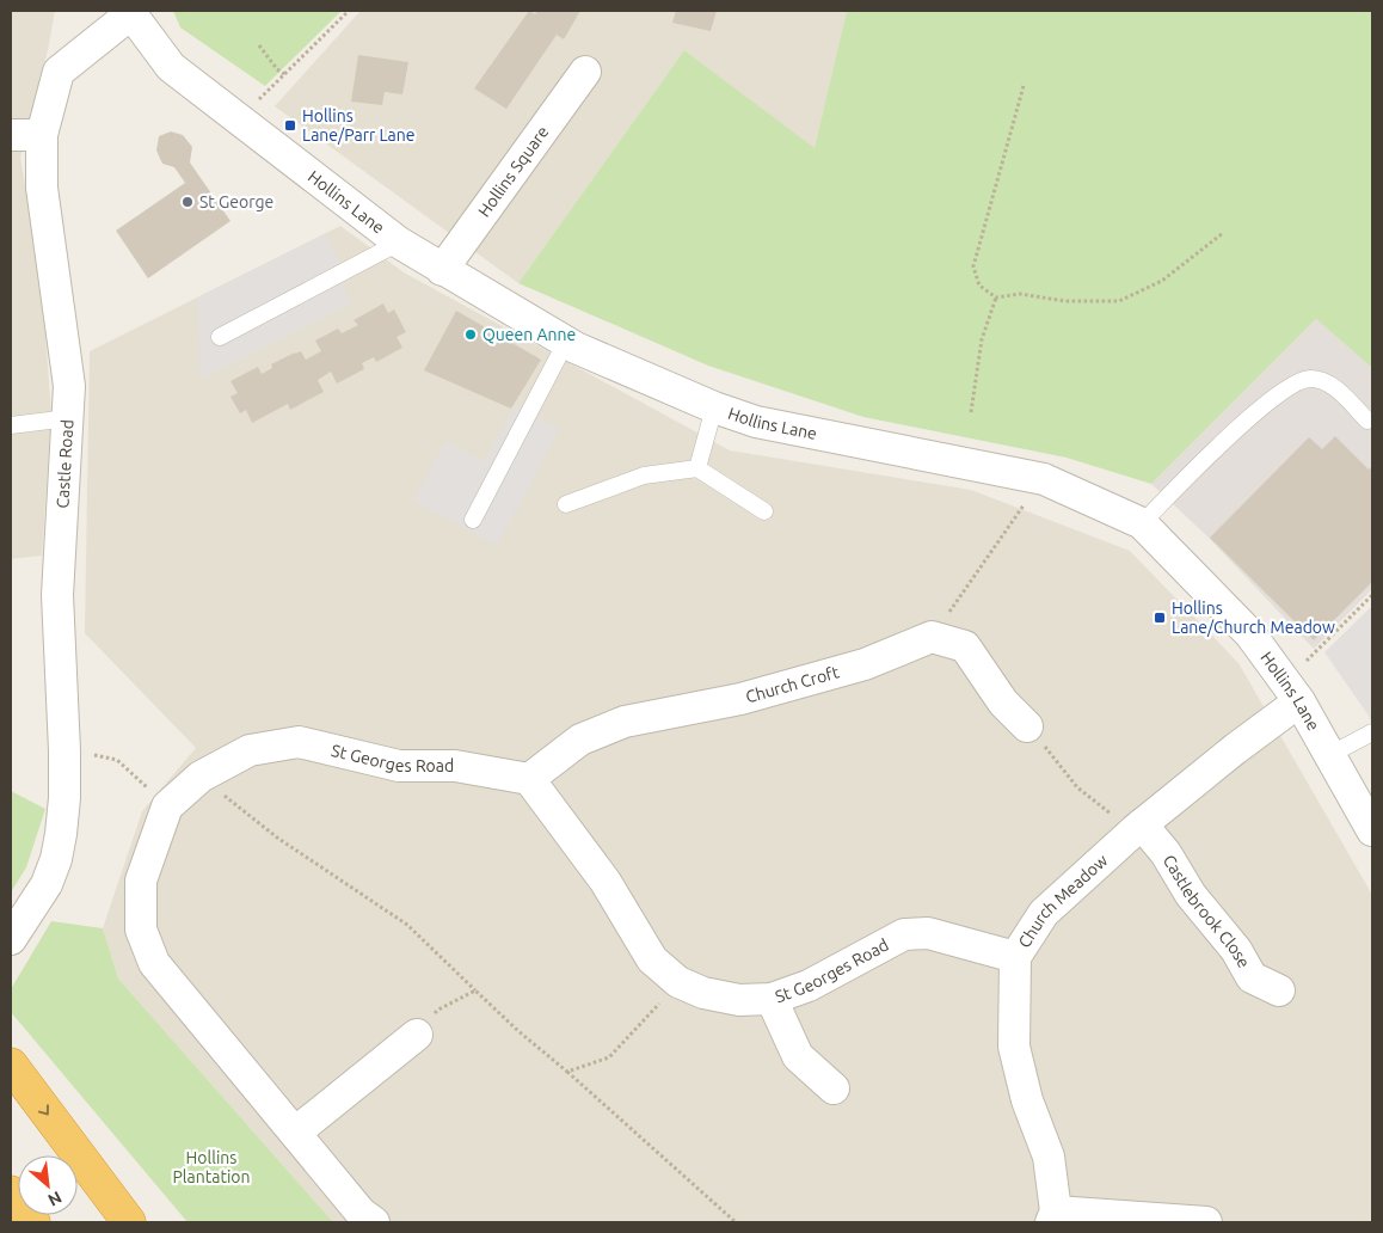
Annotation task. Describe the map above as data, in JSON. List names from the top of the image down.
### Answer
{
  "streets": {
    "street": [
      "Hollins Square",
      "Hollins Lane",
      "Castle Road",
      "Church Croft",
      "St Georges Road",
      "Church Meadow",
      "Castlebrook Close"
    ]
  },
  "crossings": [
    ["Hollins Square", "Hollins Lane"],
    ["Hollins Lane", "Castle Road"],
    ["Hollins Lane", "Church Meadow"],
    ["Church Croft", "St Georges Road"],
    ["St Georges Road", "Church Meadow"],
    ["Church Meadow", "Castlebrook Close"]
  ],
  "parks": ["Hollins Plantation"],
  "places": {
    "transit": ["Hollins Lane/Parr Lane", "Hollins Lane/Church Meadow"],
    "other": ["St George", "Queen Anne"]
  },
  "north": "bottom right"
}
